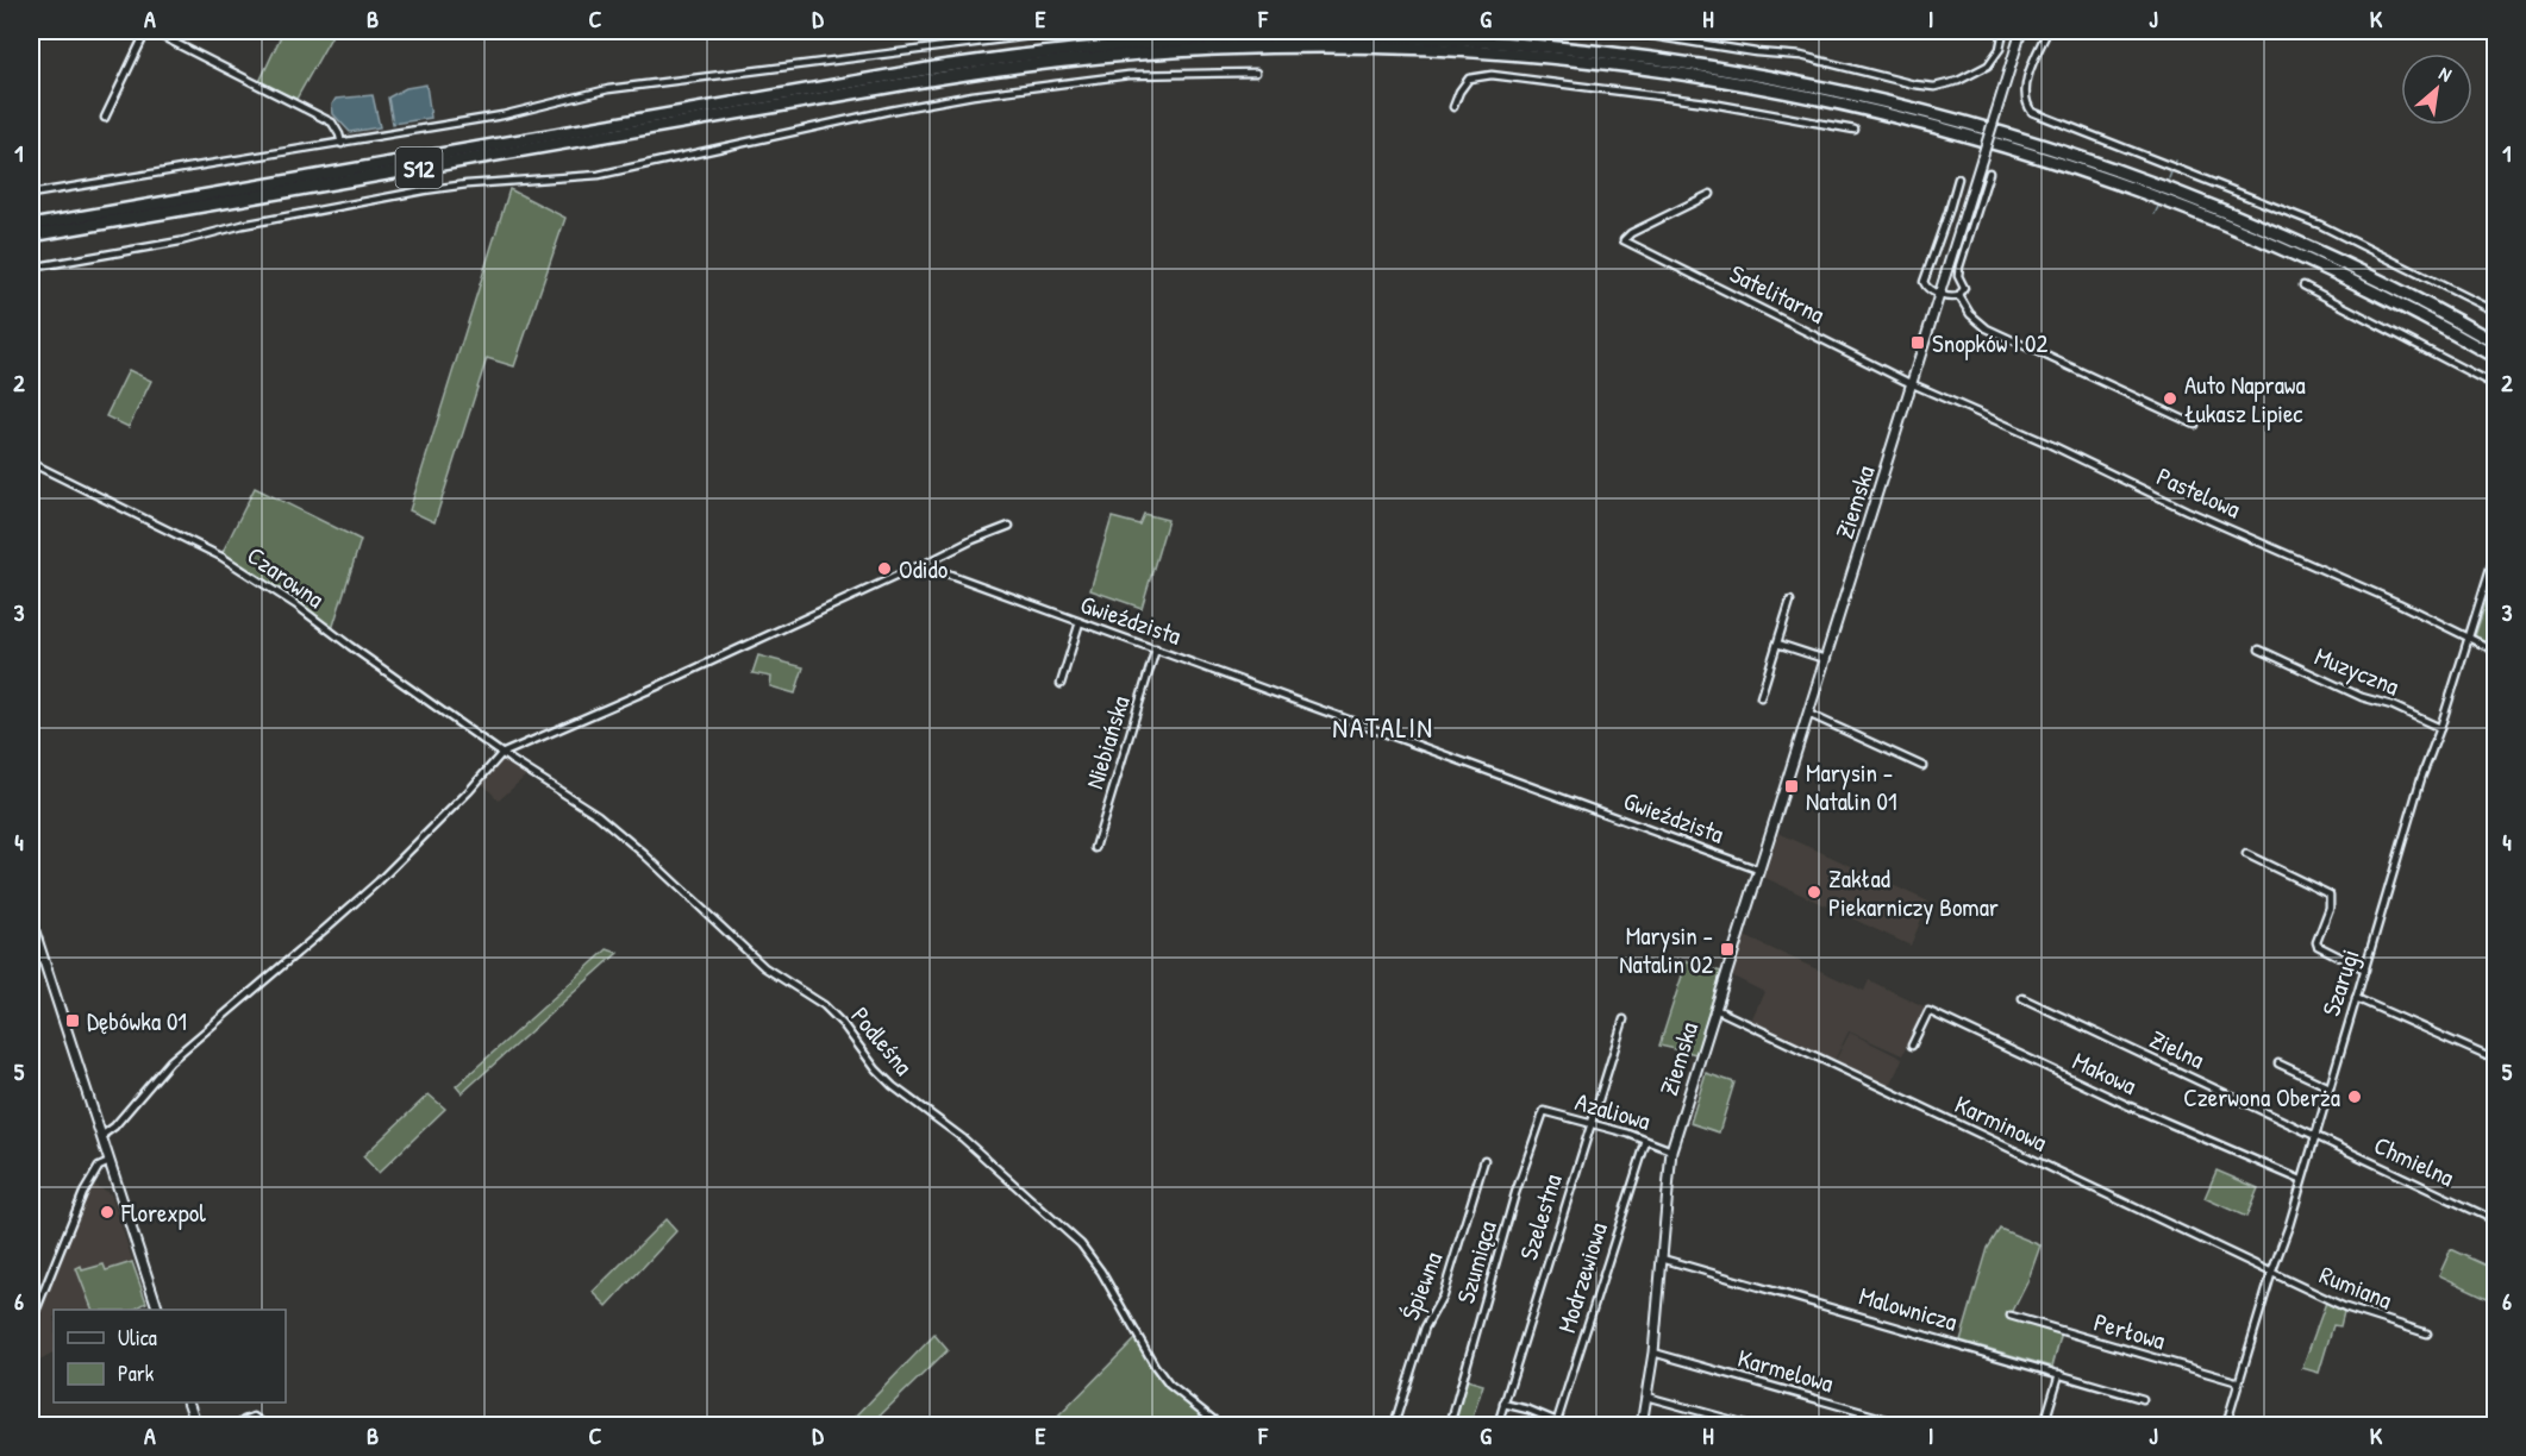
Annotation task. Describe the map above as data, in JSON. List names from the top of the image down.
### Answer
{
  "streets": {
    "highway": ["S12"],
    "street": [
      "Satelitarna",
      "Pastelowa",
      "Ziemska",
      "Czarowna",
      "Gwieździsta",
      "Muzyczna",
      "Niebiańska",
      "Szarugi",
      "Podleśna",
      "Zielna",
      "Makowa",
      "Azaliowa",
      "Karminowa",
      "Chmielna",
      "Szelestna",
      "Szumiąca",
      "Modrzewiowa",
      "Śpiewna",
      "Rumiana",
      "Malownicza",
      "Perłowa",
      "Karmelowa"
    ]
  },
  "crossings": [
    ["Satelitarna", "Pastelowa"],
    ["Satelitarna", "Ziemska"],
    ["Pastelowa", "Ziemska"],
    ["Pastelowa", "Szarugi"],
    ["Ziemska", "Gwieździsta"],
    ["Ziemska", "Azaliowa"],
    ["Ziemska", "Karminowa"],
    ["Ziemska", "Malownicza"],
    ["Ziemska", "Karmelowa"],
    ["Czarowna", "Podleśna"],
    ["Gwieździsta", "Niebiańska"],
    ["Muzyczna", "Szarugi"],
    ["Szarugi", "Zielna"],
    ["Szarugi", "Makowa"],
    ["Szarugi", "Karminowa"],
    ["Szarugi", "Chmielna"],
    ["Szarugi", "Rumiana"],
    ["Szarugi", "Perłowa"],
    ["Zielna", "Chmielna"],
    ["Azaliowa", "Szelestna"],
    ["Azaliowa", "Szumiąca"],
    ["Azaliowa", "Modrzewiowa"],
    ["Karminowa", "Rumiana"]
  ],
  "districts": ["NATALIN"],
  "places": {
    "transit": [
      "Snopków I 02",
      "Marysin - Natalin 01",
      "Marysin - Natalin 02",
      "Dębówka 01"
    ],
    "other": [
      "Auto Naprawa Łukasz Lipiec",
      "Odido",
      "Zakład Piekarniczy Bomar",
      "Czerwona Oberża",
      "Florexpol"
    ]
  },
  "legend": ["Ulica", "Park"],
  "north": "top right",
  "grid": {
    "columns": [
      "A",
      "B",
      "C",
      "D",
      "E",
      "F",
      "G",
      "H",
      "I",
      "J",
      "K"
    ],
    "rows": [
      "1",
      "2",
      "3",
      "4",
      "5",
      "6"
    ]
  }
}
